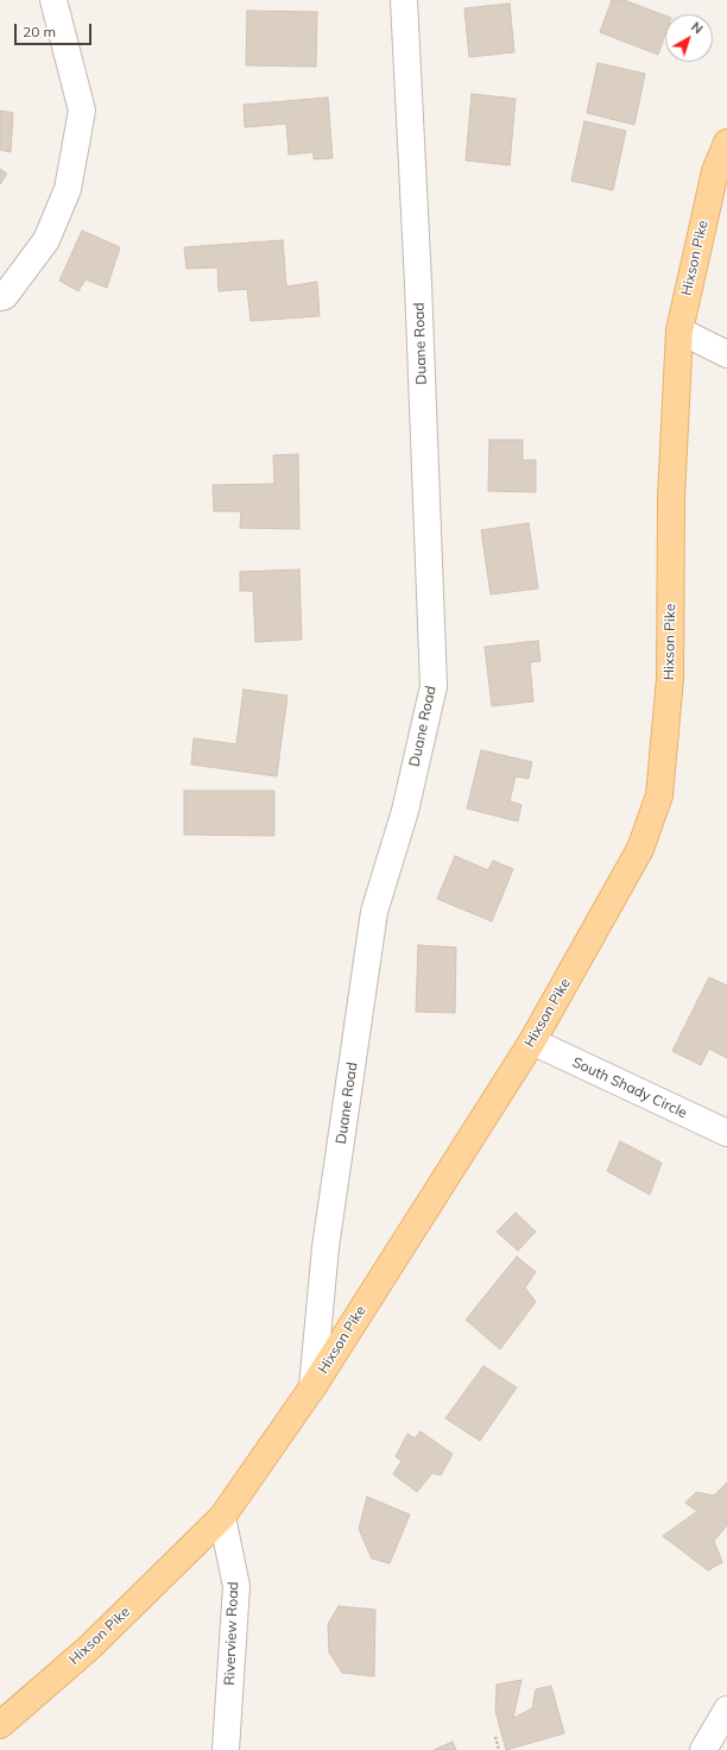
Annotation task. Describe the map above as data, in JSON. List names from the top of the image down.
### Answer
{
  "streets": {
    "main road": ["Hixson Pike"],
    "street": ["Duane Road", "South Shady Circle", "Riverview Road"]
  },
  "crossings": [
    ["Hixson Pike", "Duane Road"],
    ["Hixson Pike", "South Shady Circle"],
    ["Hixson Pike", "Riverview Road"]
  ],
  "scale_bar": "20 m",
  "north": "top right"
}
